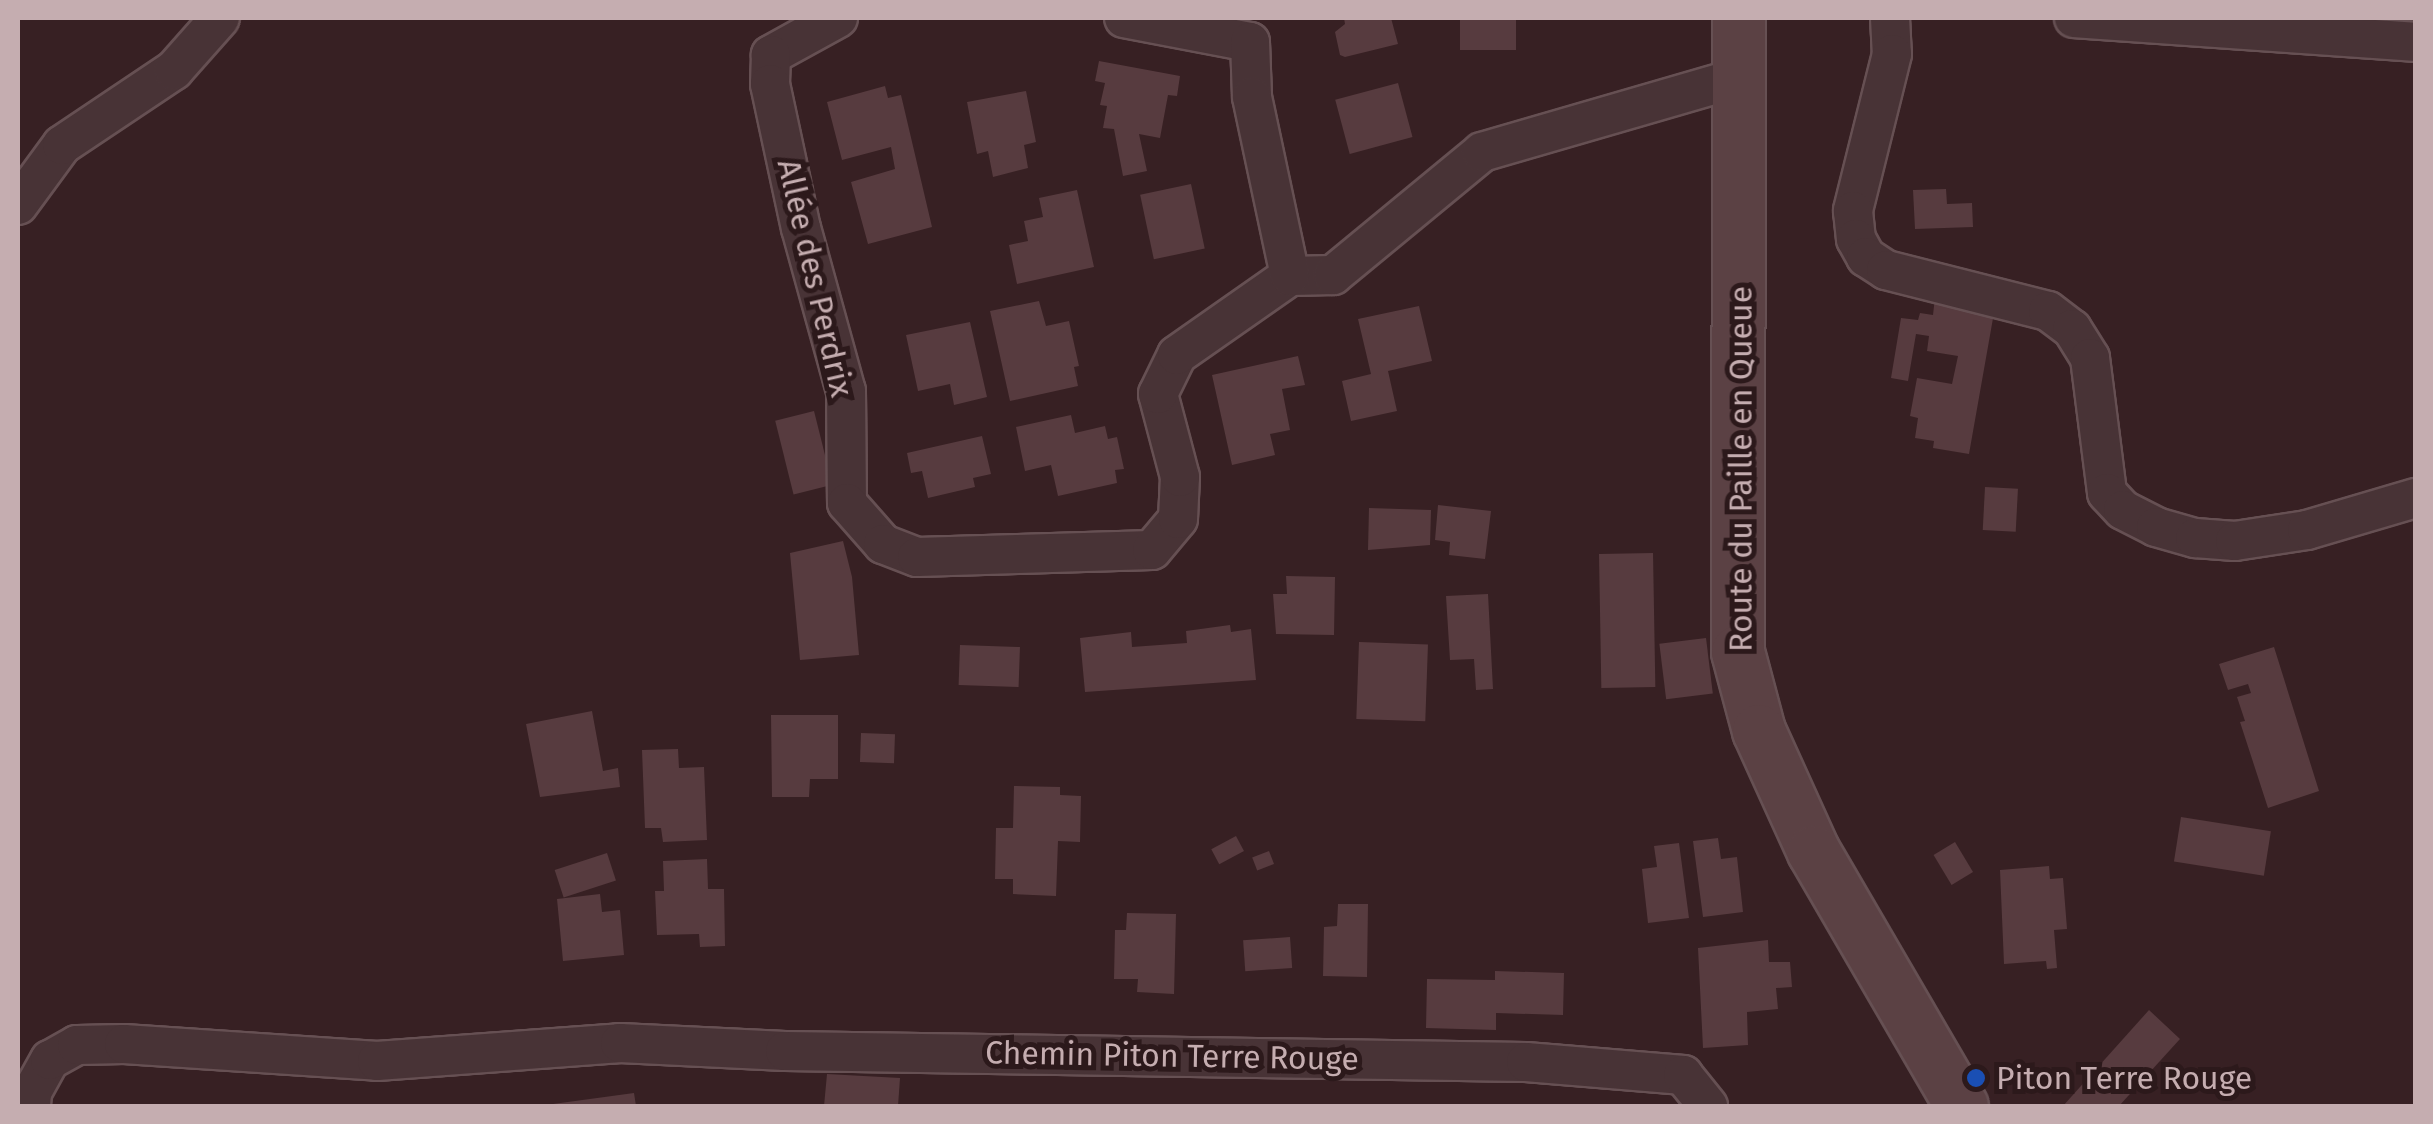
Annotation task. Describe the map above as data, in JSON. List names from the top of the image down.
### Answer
{
  "streets": {
    "main road": ["Route du Paille en Queue"],
    "street": ["Allée des Perdrix", "Chemin Piton Terre Rouge"]
  },
  "crossings": [
    ["Allée des Perdrix", "Route du Paille en Queue"]
  ],
  "places": ["Piton Terre Rouge"]
}
